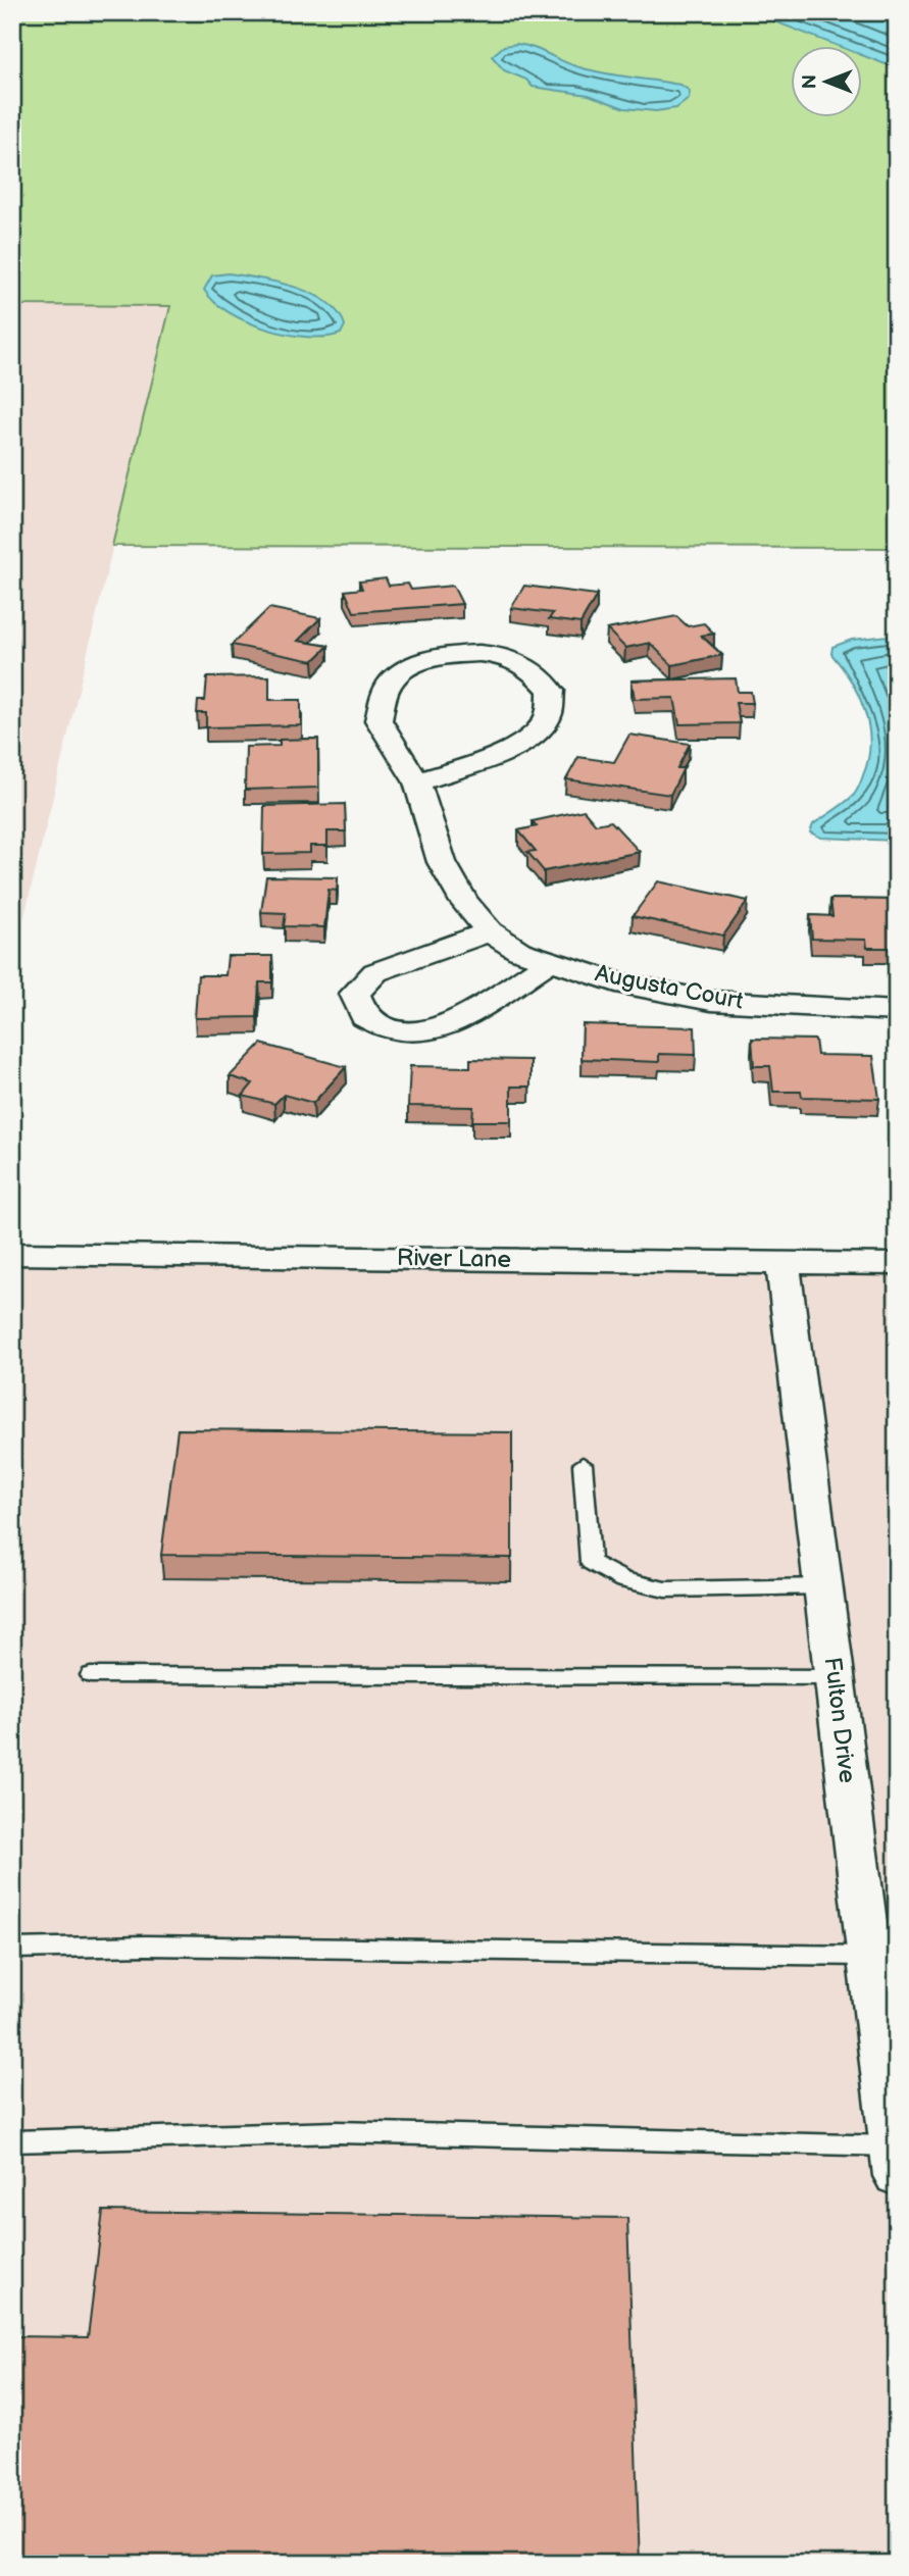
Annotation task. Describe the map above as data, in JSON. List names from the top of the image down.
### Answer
{
  "streets": {
    "street": ["Augusta Court", "River Lane", "Fulton Drive"]
  },
  "crossings": [
    ["River Lane", "Fulton Drive"]
  ],
  "north": "left"
}
